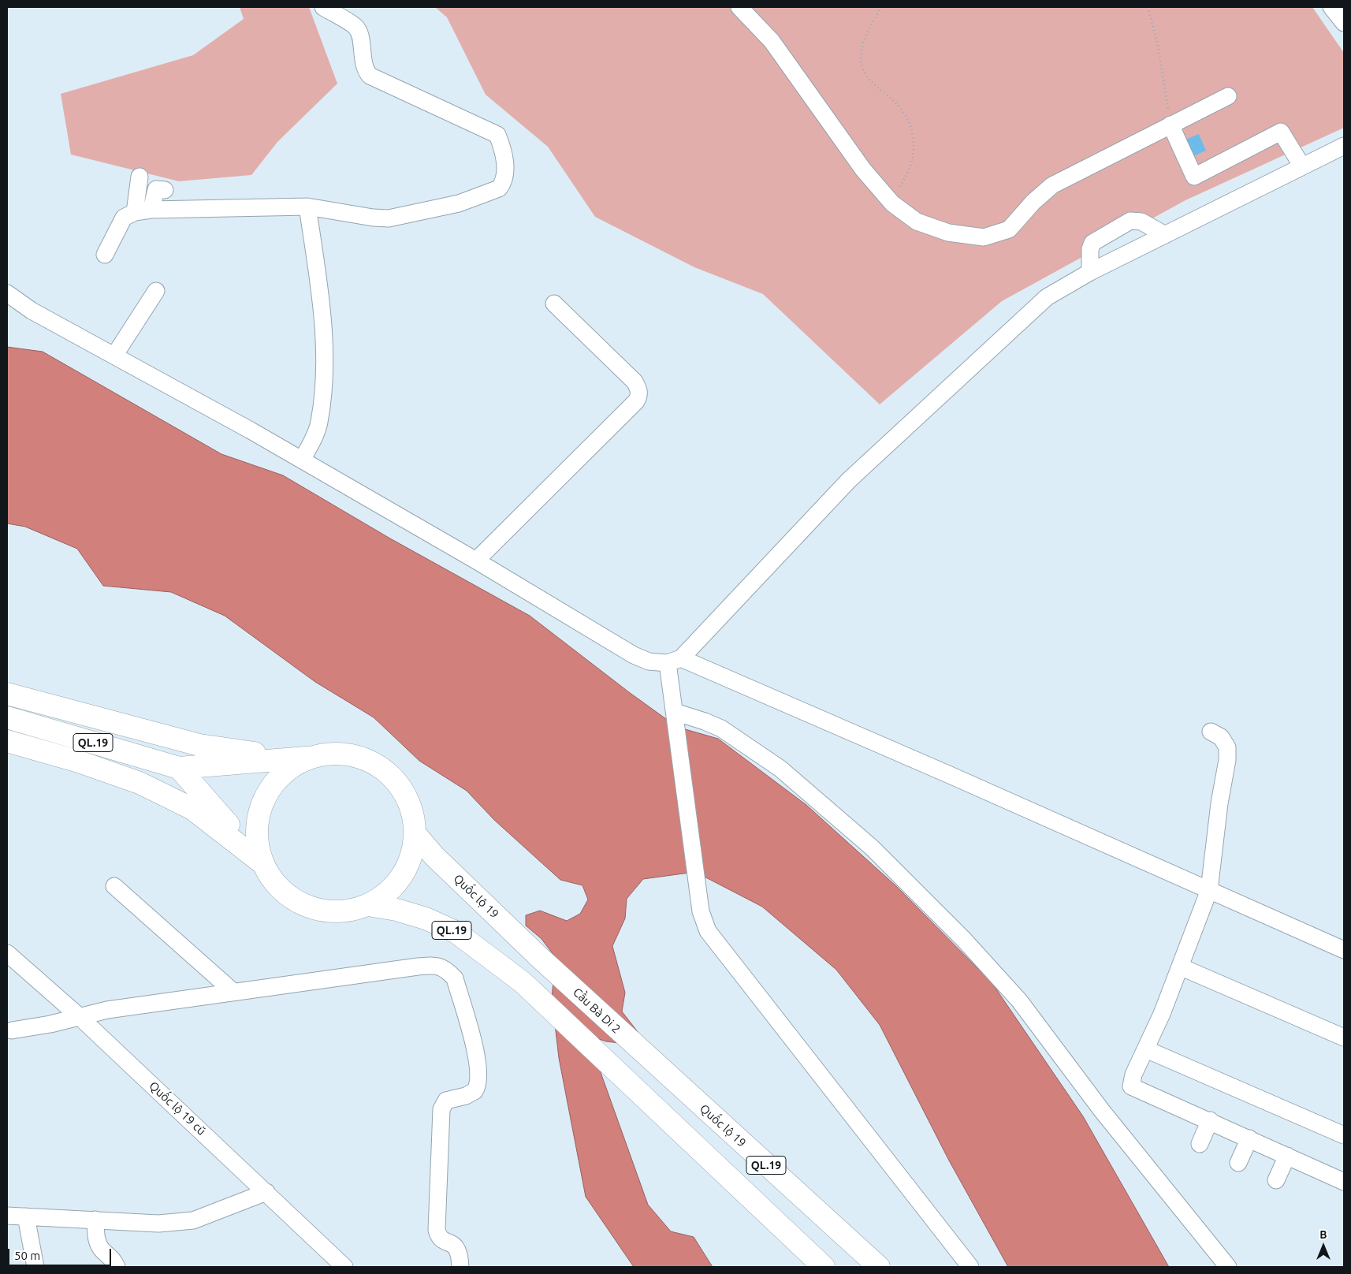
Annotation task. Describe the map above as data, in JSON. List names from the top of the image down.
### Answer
{
  "streets": {
    "highway": ["QL.19", "Quốc lộ 19", "Cầu Bà Di 2"],
    "street": ["Quốc lộ 19 cũ"]
  },
  "crossings": [
    ["Quốc lộ 19", "Cầu Bà Di 2"]
  ],
  "scale_bar": "50 m",
  "north": "top"
}
